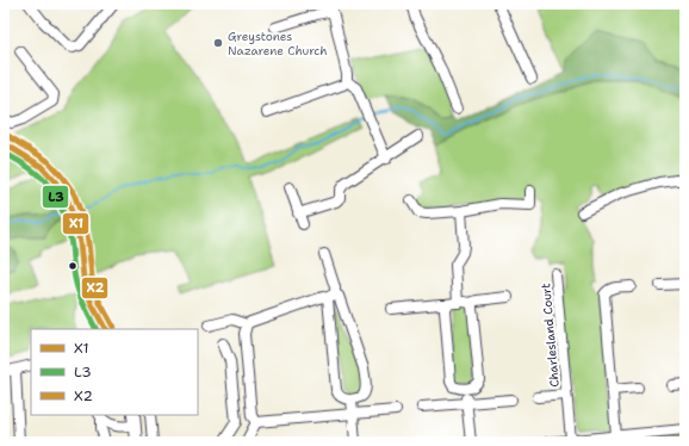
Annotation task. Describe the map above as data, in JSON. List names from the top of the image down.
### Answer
{
  "streets": {
    "street": ["Charlesland Court"]
  },
  "places": ["Greystones Nazarene Church"],
  "lines": ["transit line X2", "transit line X1", "transit line L3"],
  "legend": ["X1", "L3", "X2"]
}
